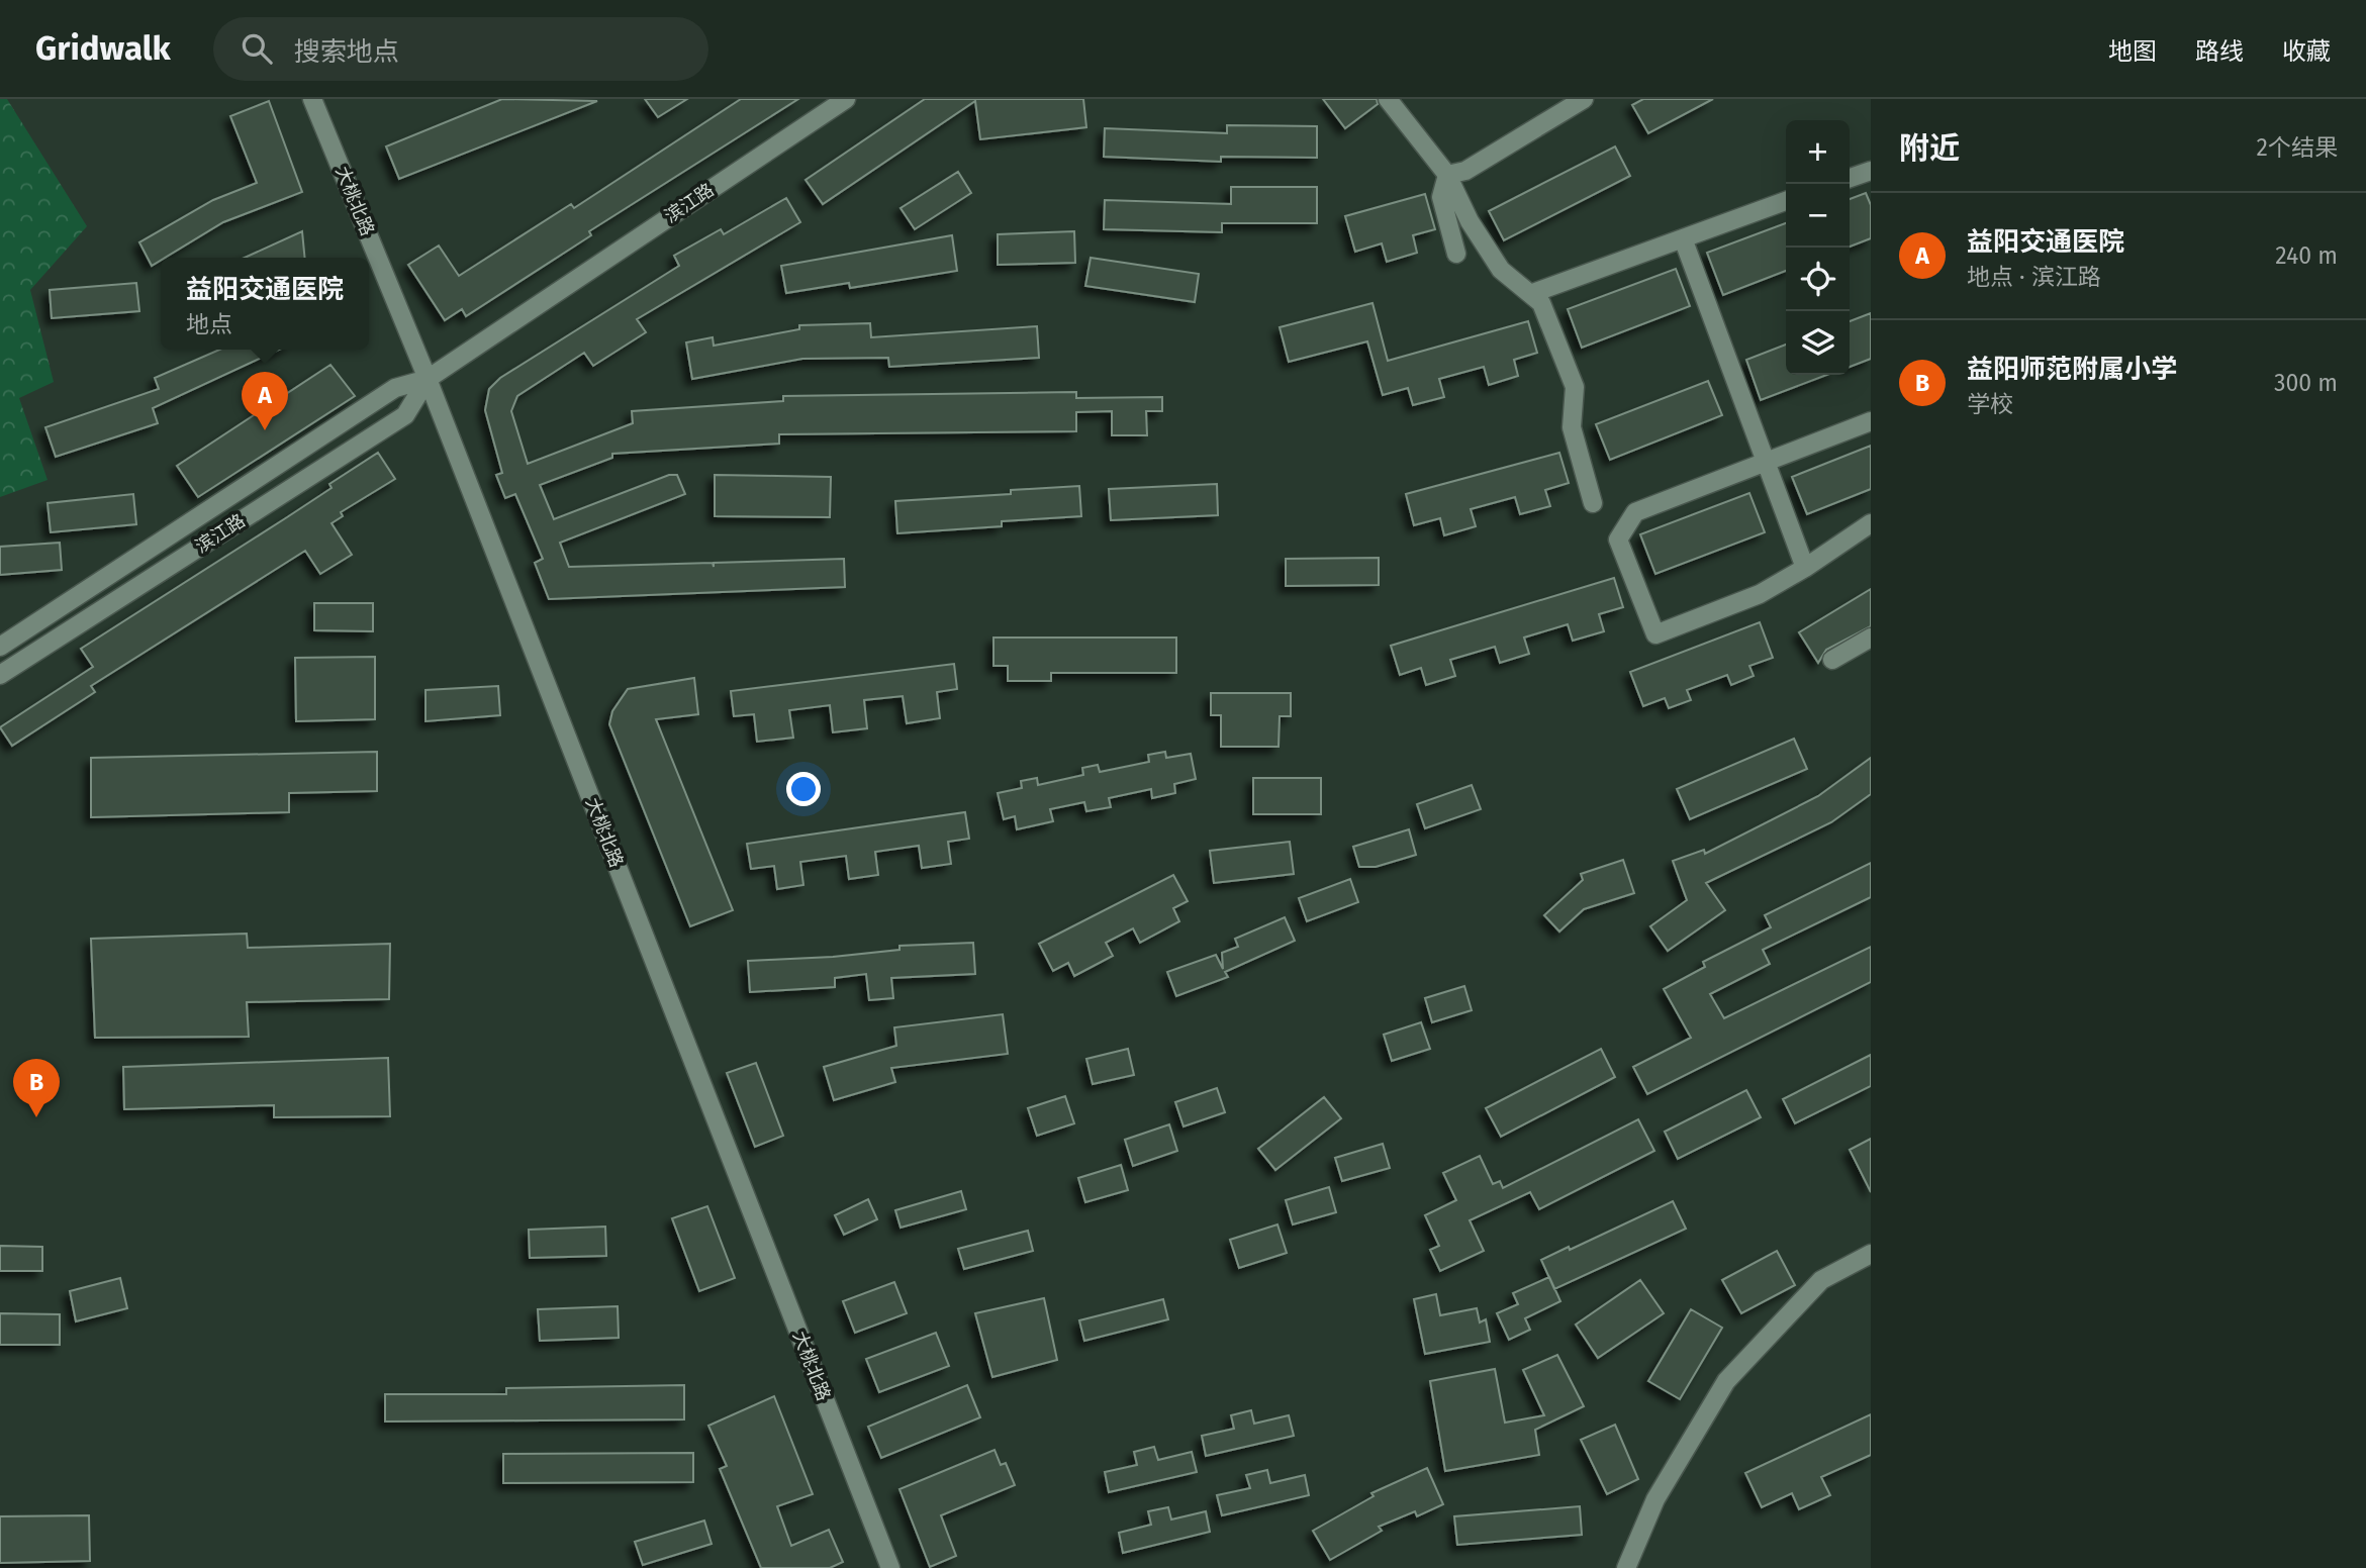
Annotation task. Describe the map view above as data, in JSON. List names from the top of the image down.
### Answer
{
  "streets": {
    "street": ["大桃北路", "滨江路"]
  },
  "crossings": [
    ["大桃北路", "滨江路"]
  ],
  "page": {
    "header": "Gridwalk",
    "search": "搜索地点",
    "nav": ["地图", "路线", "收藏"],
    "heading": ["附近", "2个结果"],
    "map_buttons": ["+", "−"],
    "list": [
      {
        "mark": "A",
        "name": "益阳交通医院",
        "note": "地点 · 滨江路",
        "value": "240 m"
      },
      {
        "mark": "B",
        "name": "益阳师范附属小学",
        "note": "学校",
        "value": "300 m"
      }
    ],
    "popup": ["益阳交通医院", "地点"],
    "pins": ["A", "B"]
  }
}
